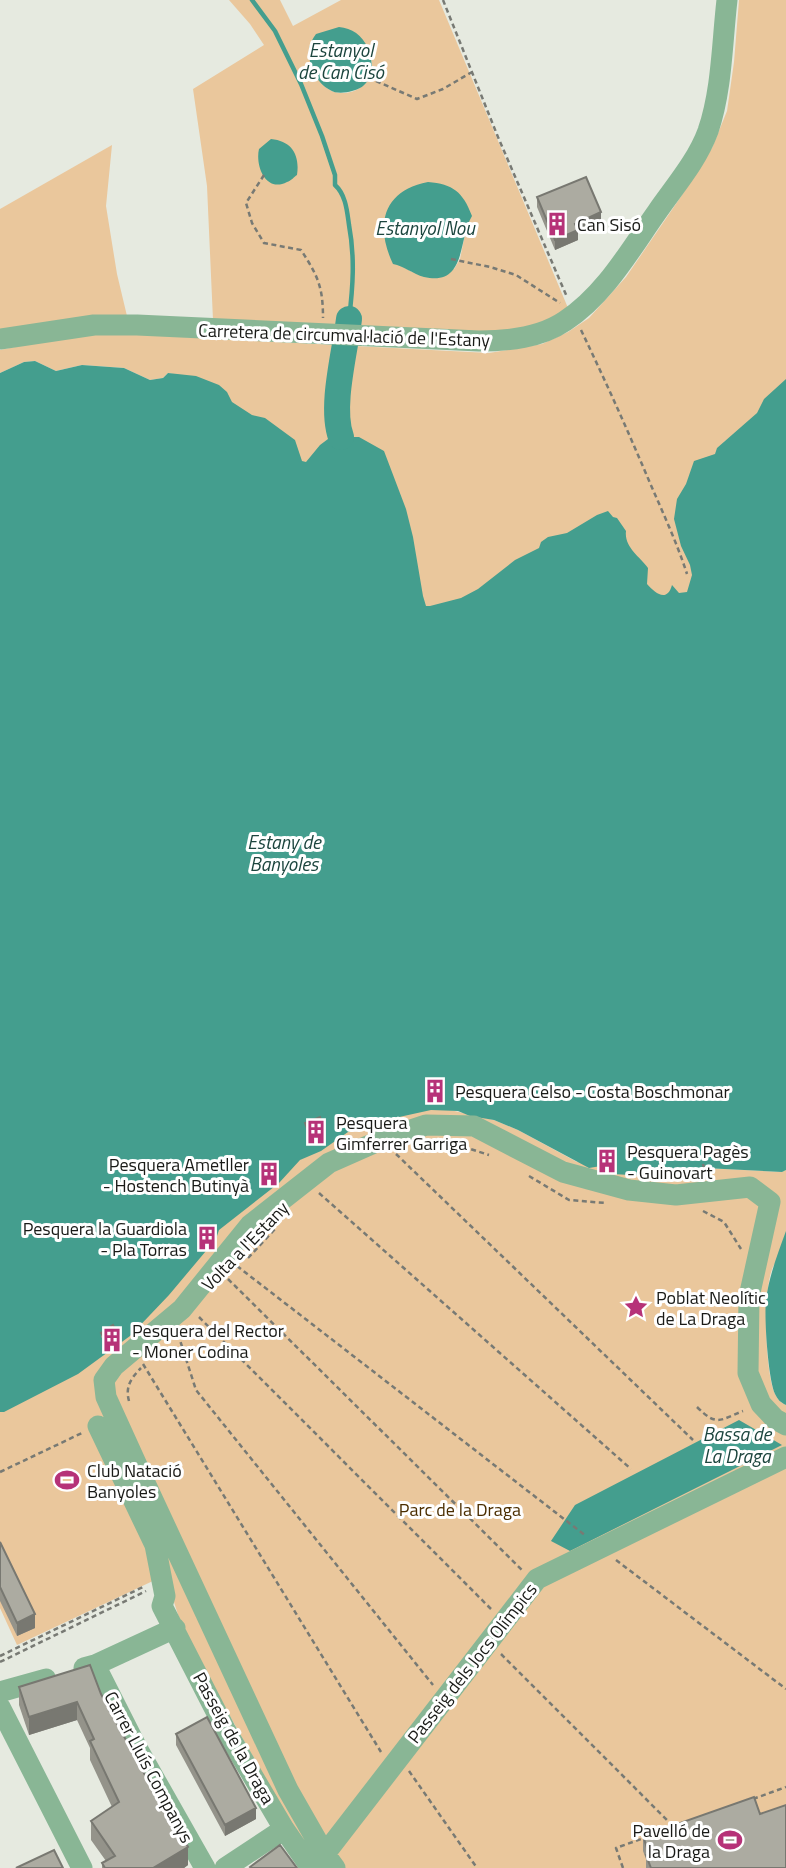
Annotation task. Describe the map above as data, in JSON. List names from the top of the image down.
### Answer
{
  "streets": {
    "street": [
      "Carretera de circumval·lació de l'Estany",
      "Passeig dels Jocs Olímpics",
      "Passeig de la Draga",
      "Carrer Lluís Companys"
    ],
    "path": ["Volta a l'Estany"]
  },
  "crossings": [
    ["Passeig dels Jocs Olímpics", "Passeig de la Draga"]
  ],
  "water": [
    "Estanyol de Can Cisó",
    "Estanyol Nou",
    "Estany de Banyoles",
    "Bassa de La Draga"
  ],
  "parks": ["Parc de la Draga"],
  "places": {
    "building": [
      "Can Sisó",
      "Pesquera Celso - Costa Boschmonar",
      "Pesquera Gimferrer Garriga",
      "Pesquera Pagès - Guinovart",
      "Pesquera Ametller - Hostench Butinyà",
      "Pesquera la Guardiola - Pla Torras",
      "Pesquera del Rector - Moner Codina"
    ],
    "place": ["Poblat Neolític de La Draga"],
    "sports": ["Club Natació Banyoles", "Pavelló de la Draga"]
  }
}
